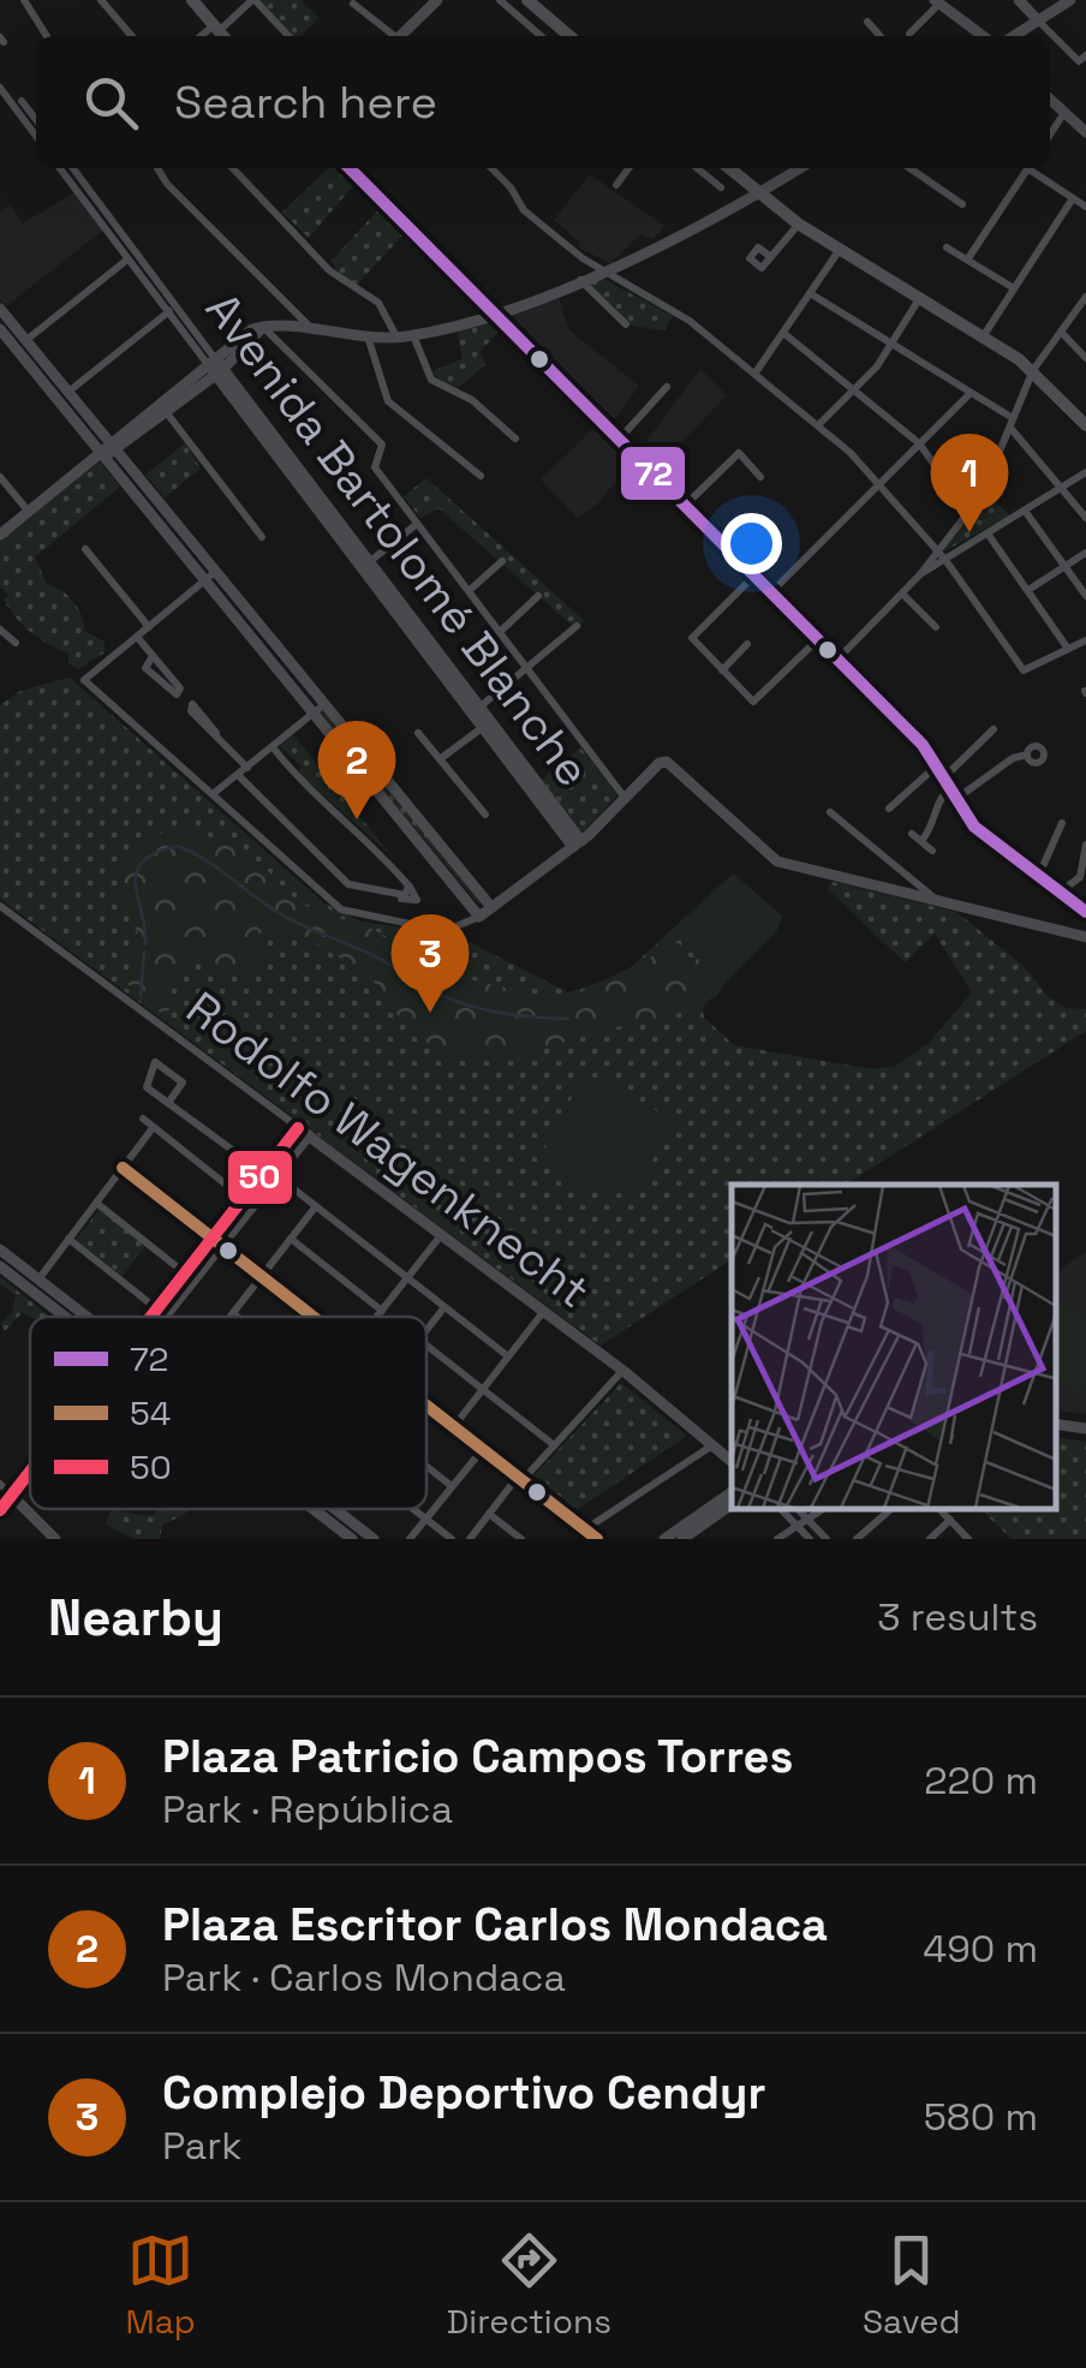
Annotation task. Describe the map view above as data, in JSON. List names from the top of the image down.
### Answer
{
  "streets": {
    "main road": ["Avenida Bartolomé Blanche", "Rodolfo Wagenknecht"]
  },
  "lines": ["transit line 72", "transit line 50", "transit line 54"],
  "legend": ["72", "54", "50"],
  "page": {
    "search": "Search here",
    "pins": ["1", "2", "3"],
    "heading": ["Nearby", "3 results"],
    "list": [
      {
        "mark": "1",
        "name": "Plaza Patricio Campos Torres",
        "note": "Park · República",
        "value": "220 m"
      },
      {
        "mark": "2",
        "name": "Plaza Escritor Carlos Mondaca",
        "note": "Park · Carlos Mondaca",
        "value": "490 m"
      },
      {
        "mark": "3",
        "name": "Complejo Deportivo Cendyr",
        "note": "Park",
        "value": "580 m"
      }
    ],
    "nav": ["Map", "Directions", "Saved"]
  }
}
